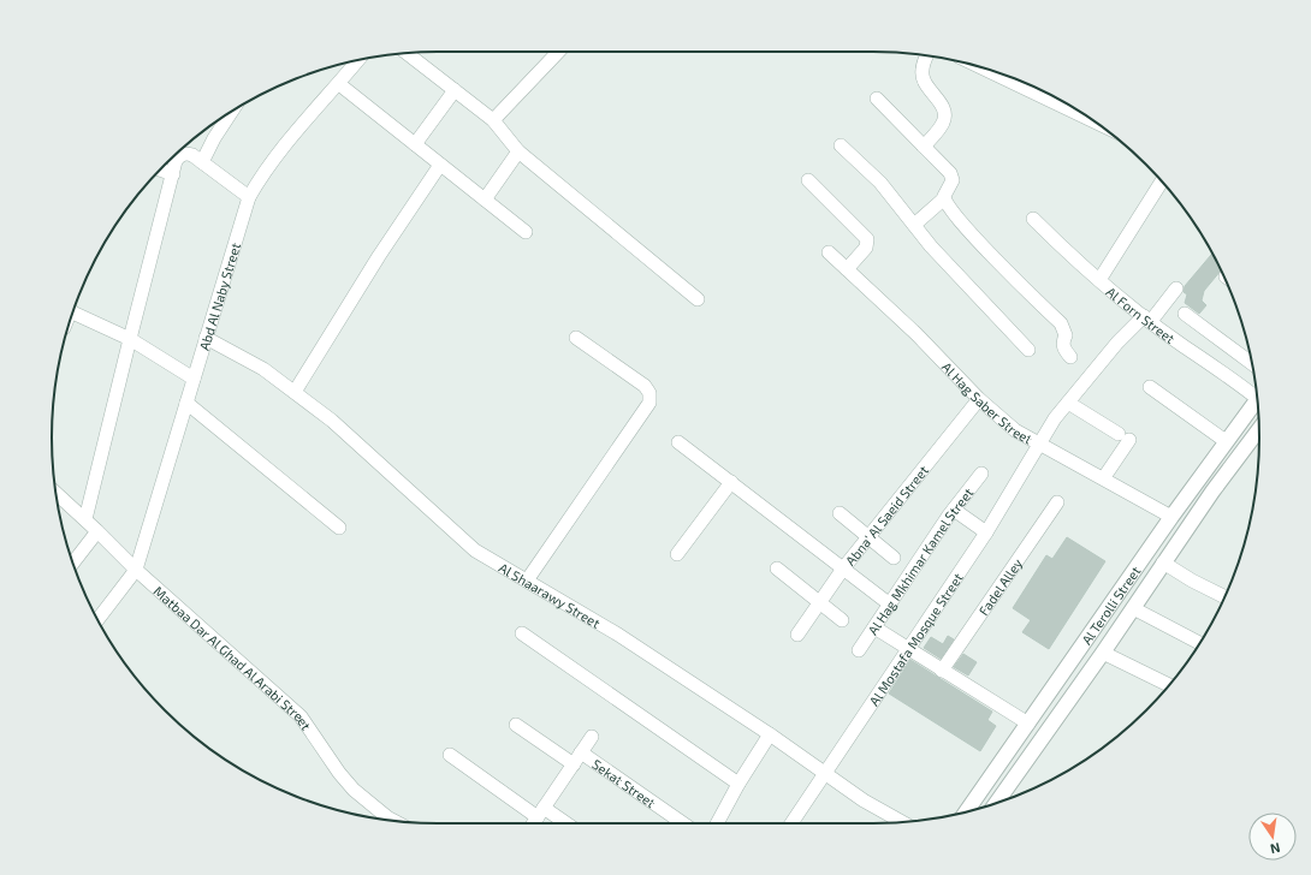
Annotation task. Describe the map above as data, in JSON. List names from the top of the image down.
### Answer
{
  "streets": {
    "street": [
      "Abd Al Naby Street",
      "Al Forn Street",
      "Al Hag Saber Street",
      "Abna' Al Saeid Street",
      "Al Hag Mkhimar Kamel Street",
      "Fadel Alley",
      "Al Shaarawy Street",
      "Al Terolli Street",
      "Al Mostafa Mosque Street",
      "Matbaa Dar Al Ghad Al Arabi Street",
      "Sekat Street"
    ]
  },
  "crossings": [
    ["Abd Al Naby Street", "Al Shaarawy Street"],
    ["Abd Al Naby Street", "Matbaa Dar Al Ghad Al Arabi Street"],
    ["Al Forn Street", "Al Mostafa Mosque Street"],
    ["Al Hag Saber Street", "Abna' Al Saeid Street"],
    ["Al Hag Saber Street", "Al Terolli Street"],
    ["Al Hag Saber Street", "Al Mostafa Mosque Street"],
    ["Al Shaarawy Street", "Al Mostafa Mosque Street"]
  ],
  "north": "bottom"
}
